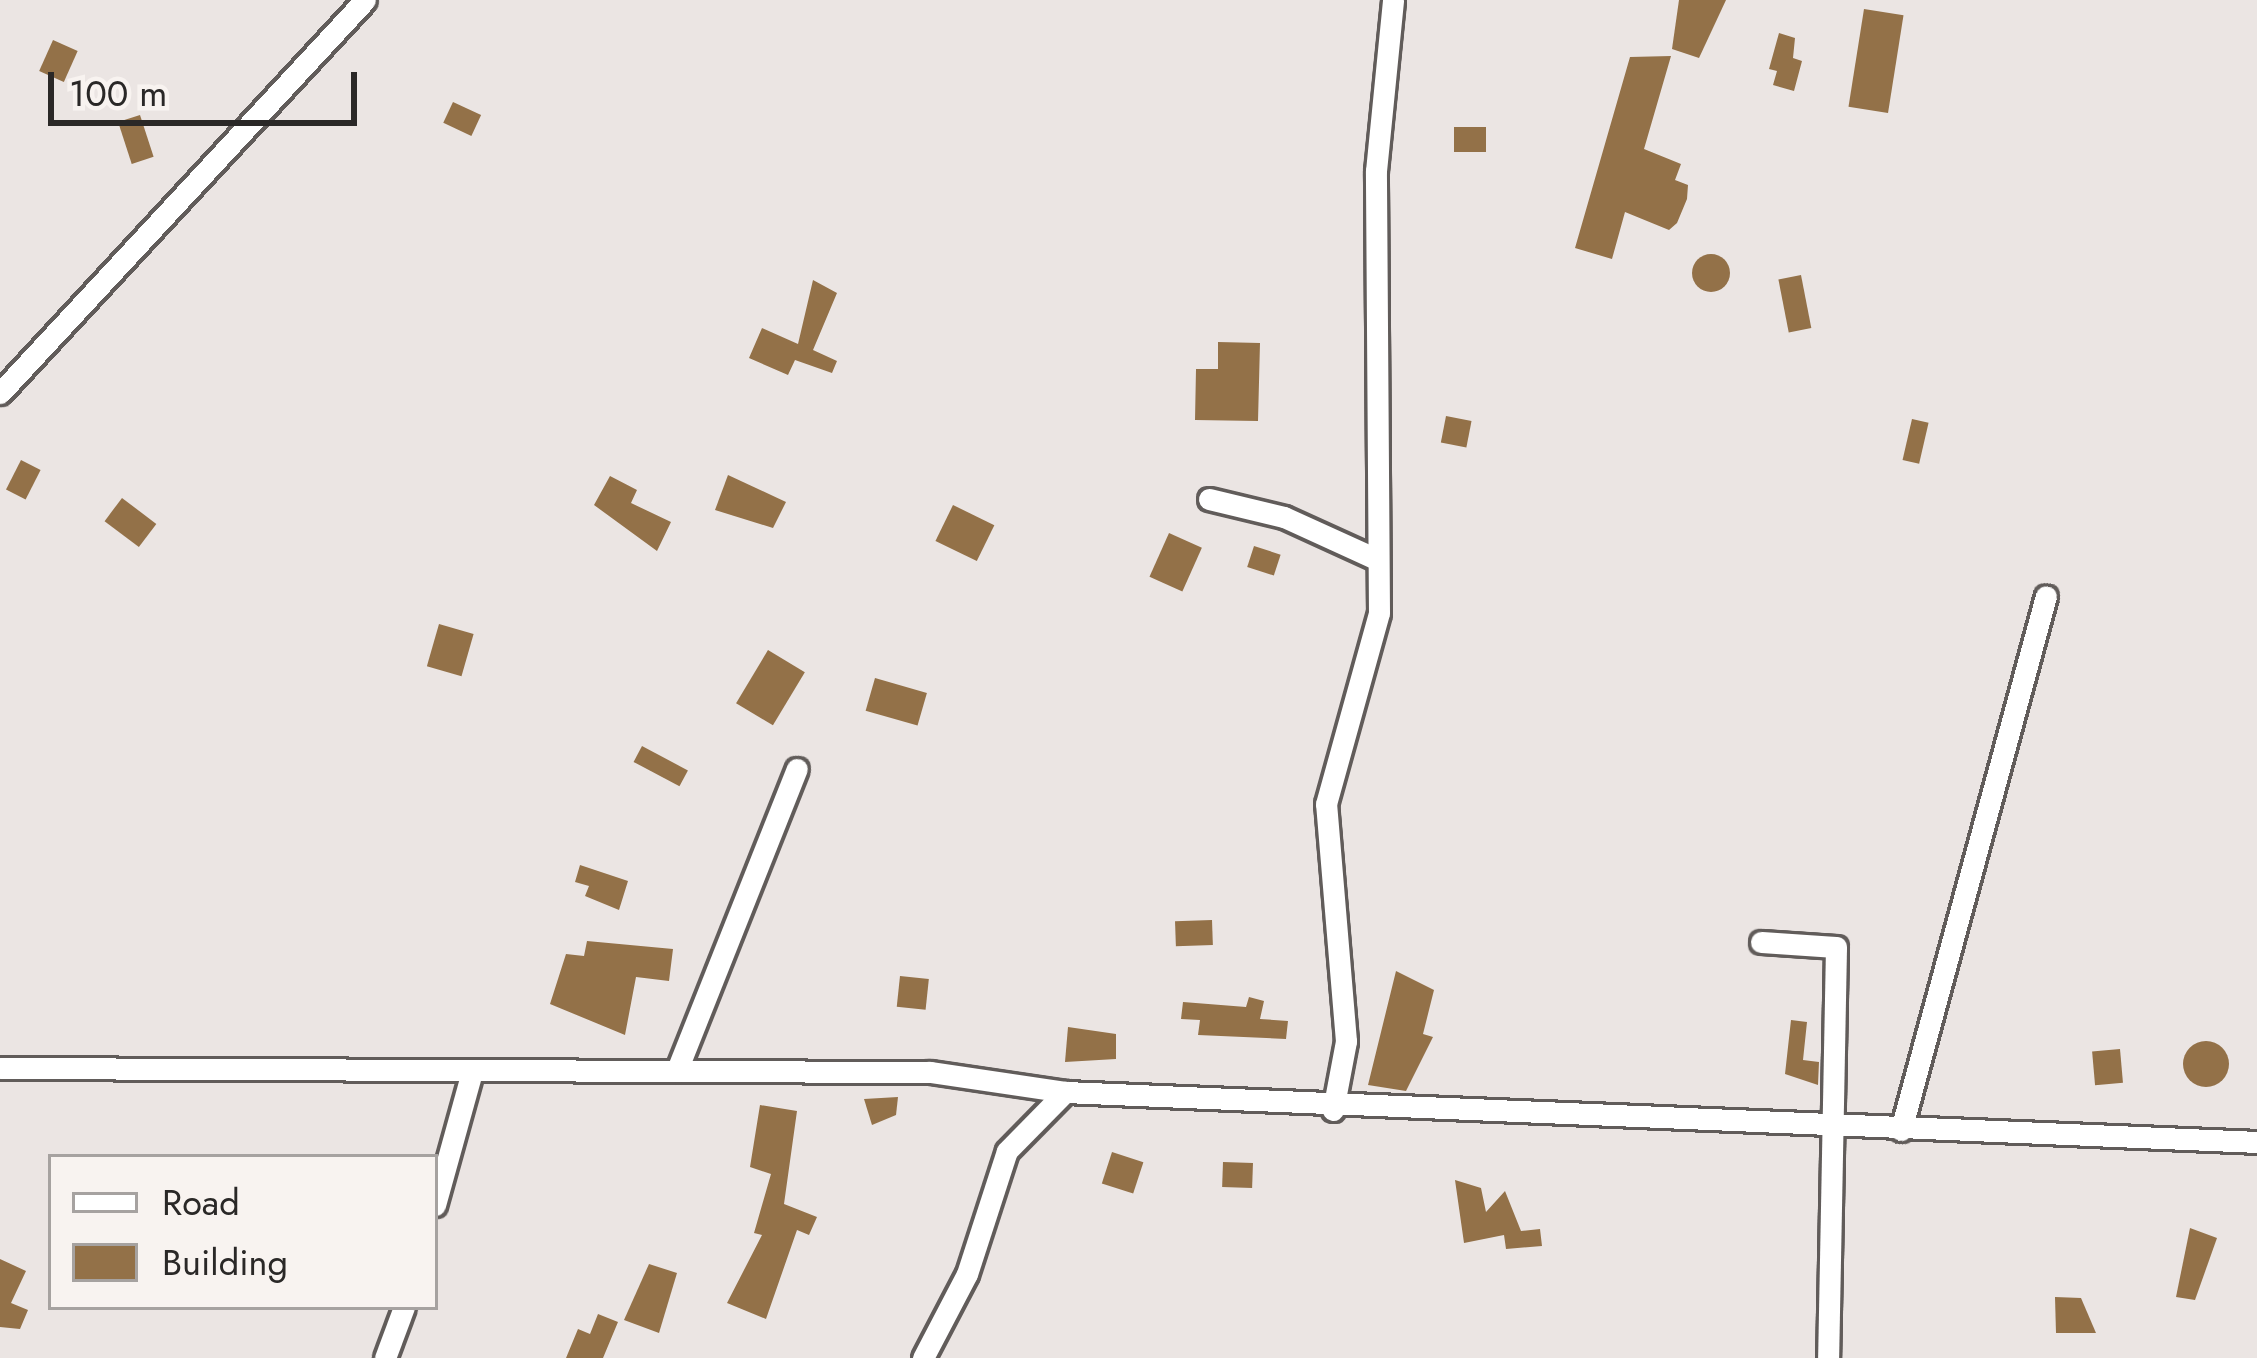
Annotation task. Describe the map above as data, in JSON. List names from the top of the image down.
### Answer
{
  "legend": ["Road", "Building"],
  "scale_bar": "100 m"
}
